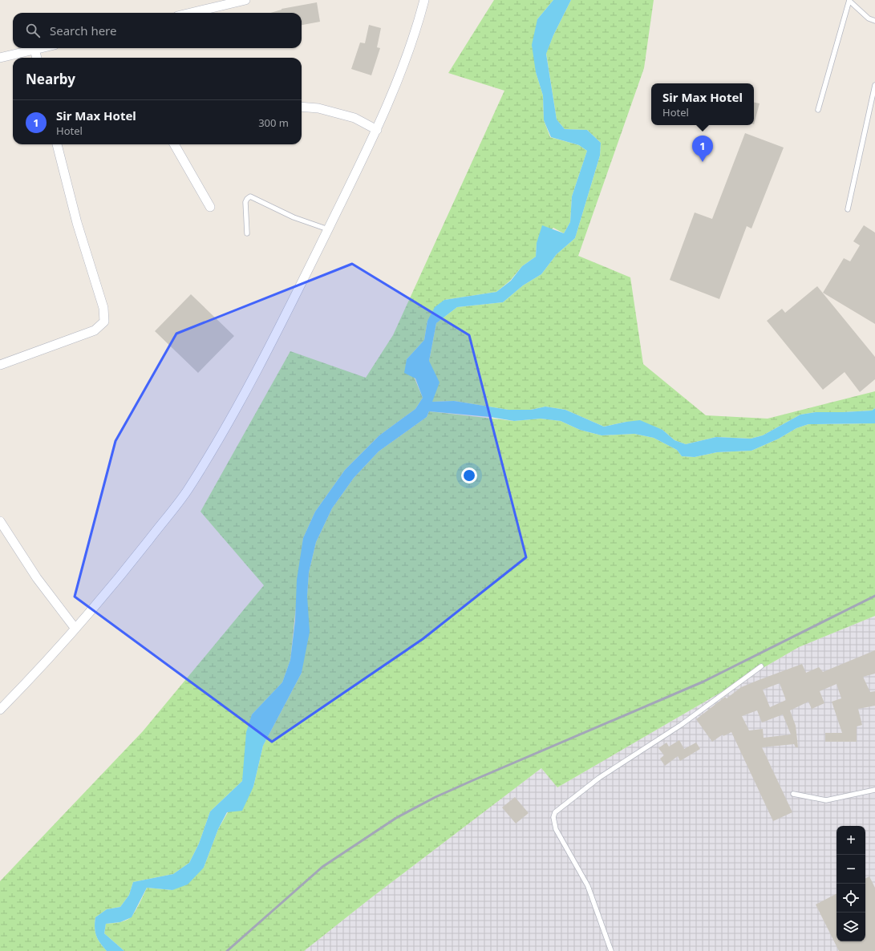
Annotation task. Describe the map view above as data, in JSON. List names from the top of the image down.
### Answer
{
  "page": {
    "search": "Search here",
    "heading": "Nearby",
    "popup": ["Sir Max Hotel", "Hotel"],
    "list": [
      {
        "mark": "1",
        "name": "Sir Max Hotel",
        "note": "Hotel",
        "value": "300 m"
      }
    ],
    "pins": "1",
    "map_buttons": ["+", "−"]
  }
}
